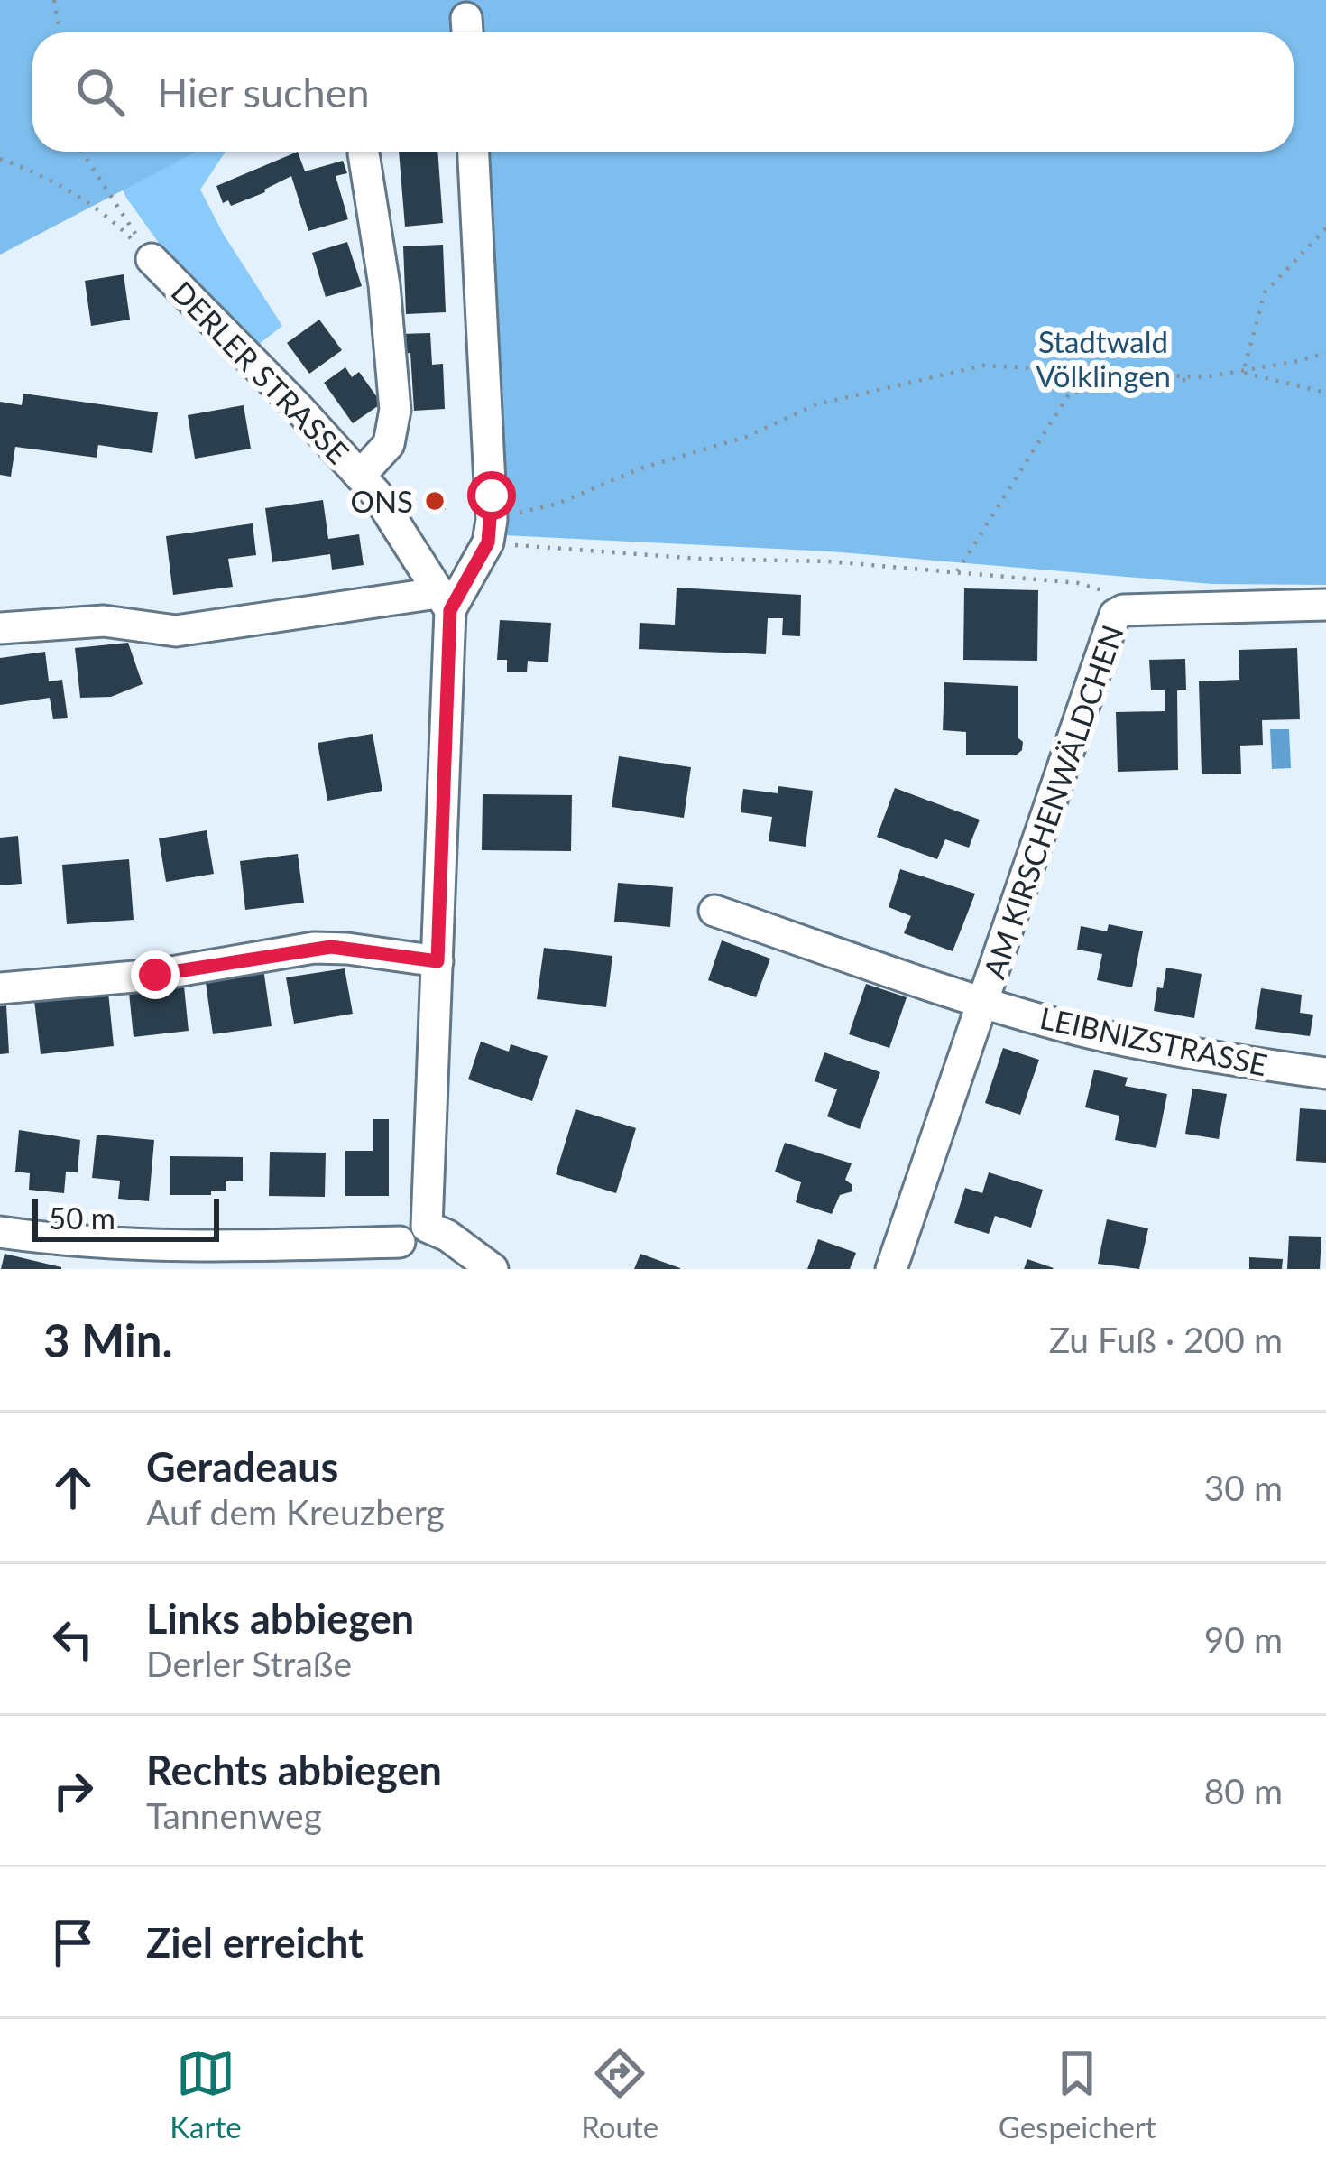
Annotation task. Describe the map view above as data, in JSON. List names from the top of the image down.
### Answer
{
  "streets": {
    "street": ["DERLER STRASSE", "AM KIRSCHENWÄLDCHEN", "LEIBNIZSTRASSE"]
  },
  "crossings": [
    ["AM KIRSCHENWÄLDCHEN", "LEIBNIZSTRASSE"]
  ],
  "parks": ["Stadtwald Völklingen"],
  "places": ["ONS"],
  "scale_bar": "50 m",
  "page": {
    "search": "Hier suchen",
    "scale": "50 m",
    "heading": ["3 Min.", "Zu Fuß · 200 m"],
    "list": [
      ["Geradeaus", "Auf dem Kreuzberg", "30 m"],
      ["Links abbiegen", "Derler Straße", "90 m"],
      ["Rechts abbiegen", "Tannenweg", "80 m"],
      "Ziel erreicht"
    ],
    "nav": ["Karte", "Route", "Gespeichert"]
  }
}
